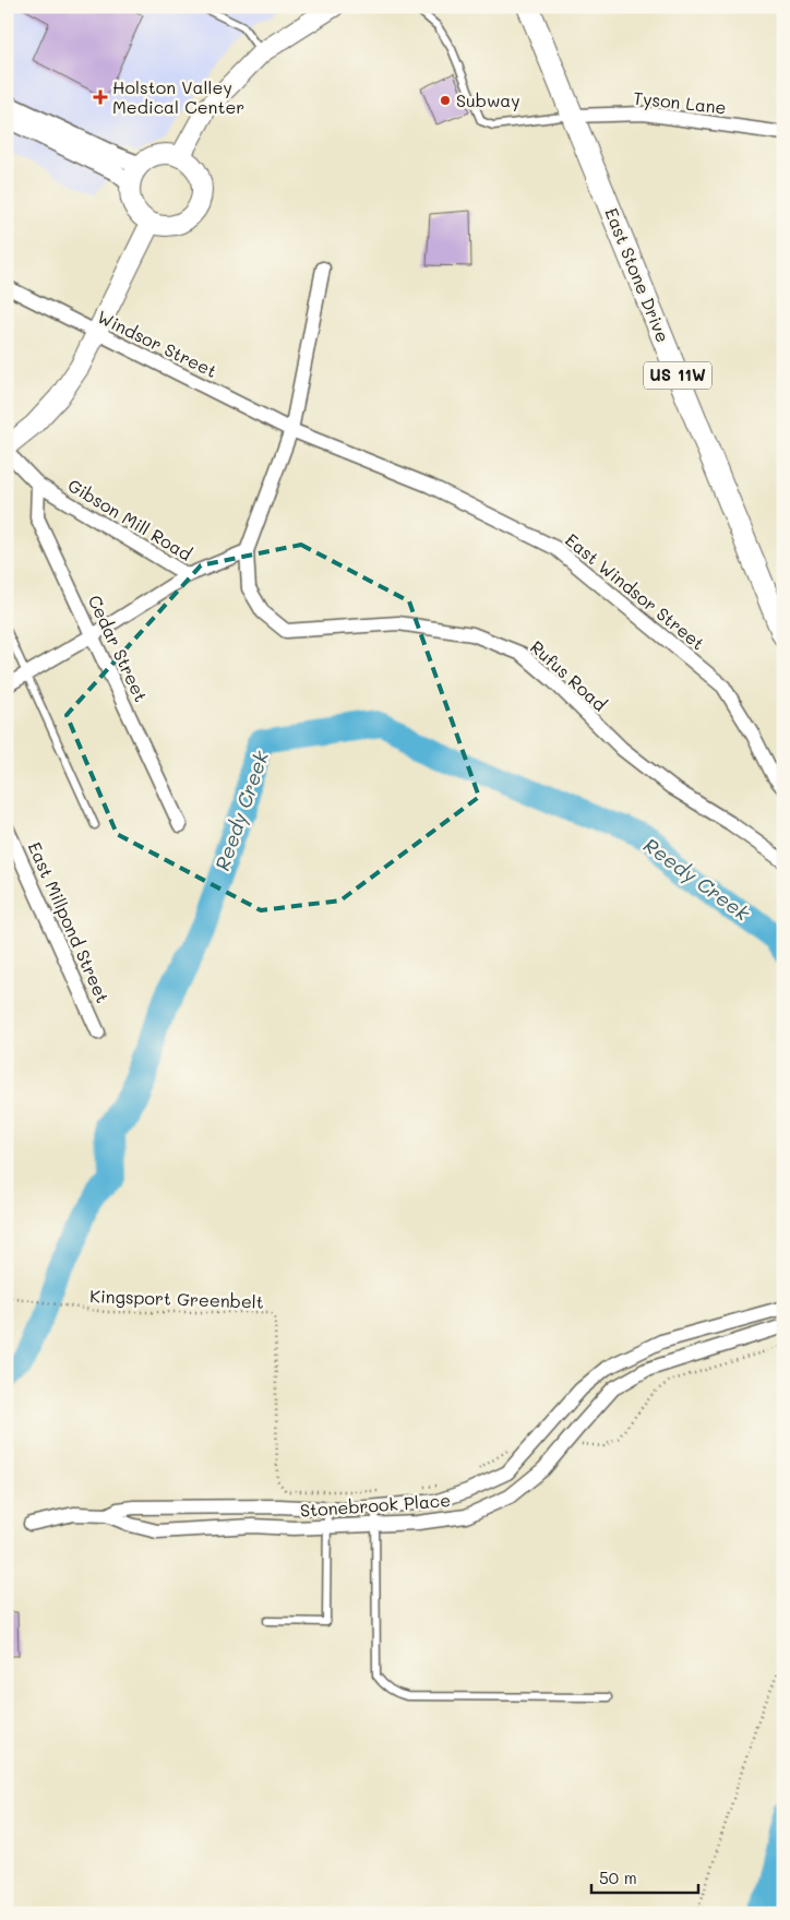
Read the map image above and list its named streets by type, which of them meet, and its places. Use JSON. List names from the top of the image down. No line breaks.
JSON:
{"streets":{"highway":["East Stone Drive","US 11W"],"street":["Tyson Lane","Windsor Street","Gibson Mill Road","East Windsor Street","Cedar Street","Rufus Road","East Millpond Street","Stonebrook Place"],"path":["Kingsport Greenbelt"]},"crossings":[["Tyson Lane","East Stone Drive"],["Windsor Street","East Windsor Street"],["Gibson Mill Road","Cedar Street"],["Gibson Mill Road","Rufus Road"]],"water":["Reedy Creek"],"places":{"health":["Holston Valley Medical Center"],"other":["Subway"]},"scale_bar":"50 m"}
